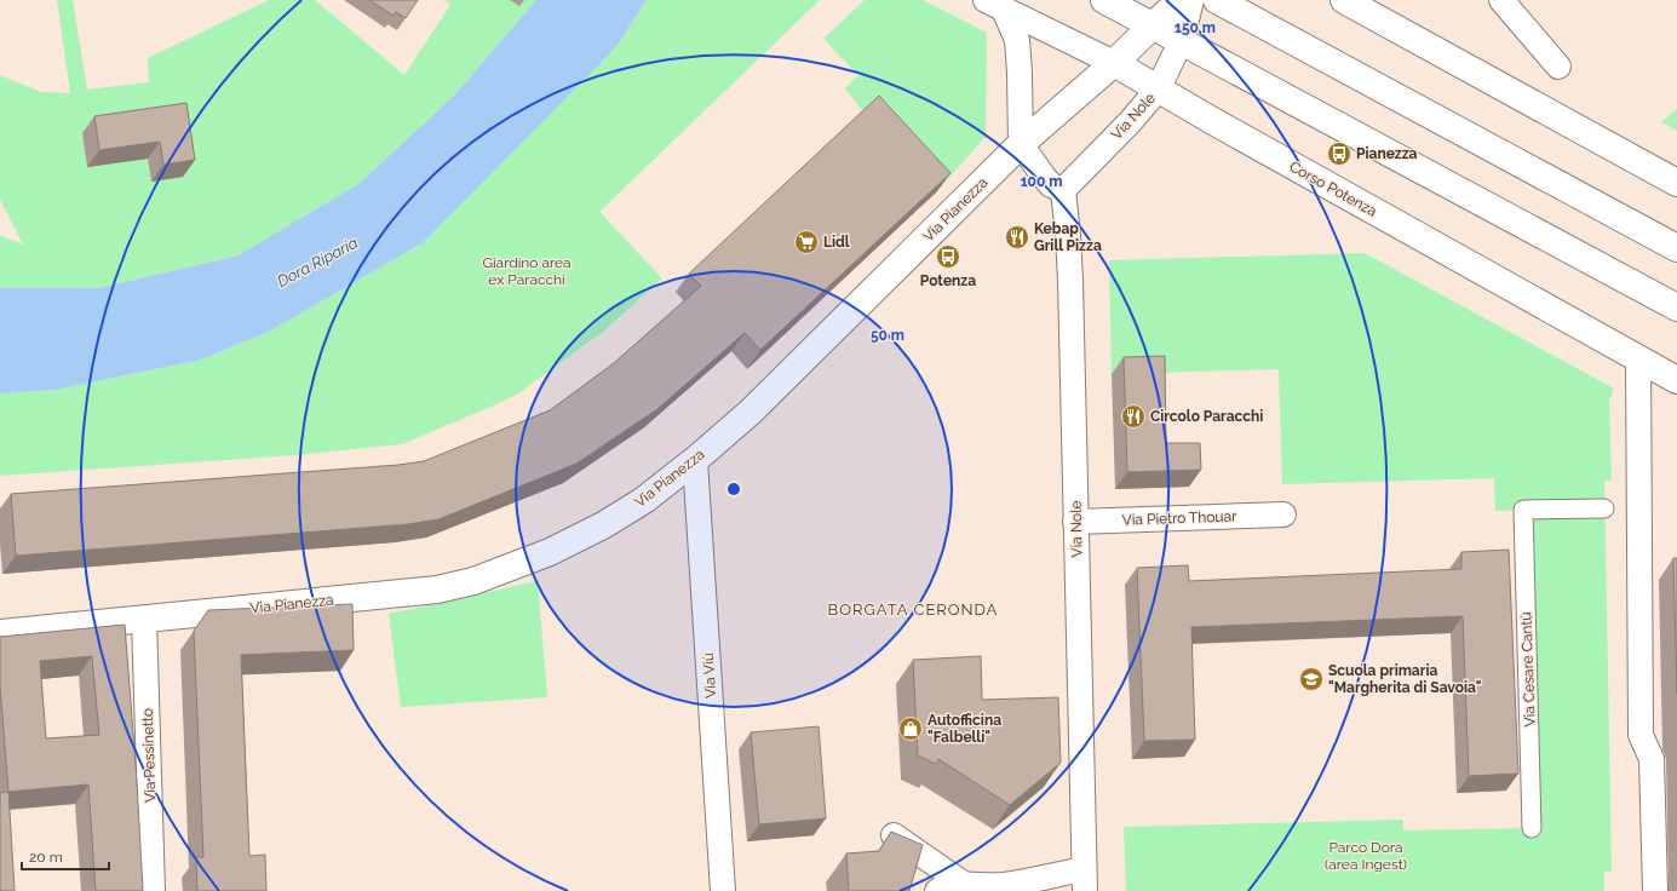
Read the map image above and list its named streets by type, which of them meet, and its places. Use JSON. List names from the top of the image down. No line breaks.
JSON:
{"streets":{"main road":["Corso Potenza","Via Pianezza"],"street":["Via Nole","Via Pietro Thouar","Via Cesare Cantù","Via Viù","Via Pessinetto"]},"crossings":[["Via Nole","Corso Potenza"],["Via Nole","Via Pietro Thouar"],["Corso Potenza","Via Pianezza"],["Via Pianezza","Via Viù"],["Via Pianezza","Via Pessinetto"]],"districts":["BORGATA CERONDA"],"water":["Dora Riparia"],"parks":["Giardino area ex Paracchi","Parco Dora (area Ingest)"],"places":{"bus stop":["Pianezza","Potenza"],"restaurant":["Kebap Grill Pizza","Circolo Paracchi"],"supermarket":["Lidl"],"school or university":["Scuola primaria \"Margherita di Savoia\""],"shop":["Autofficina \"Falbelli\""]},"scale_bar":"20 m","rings":["150 m","100 m","50 m"]}
